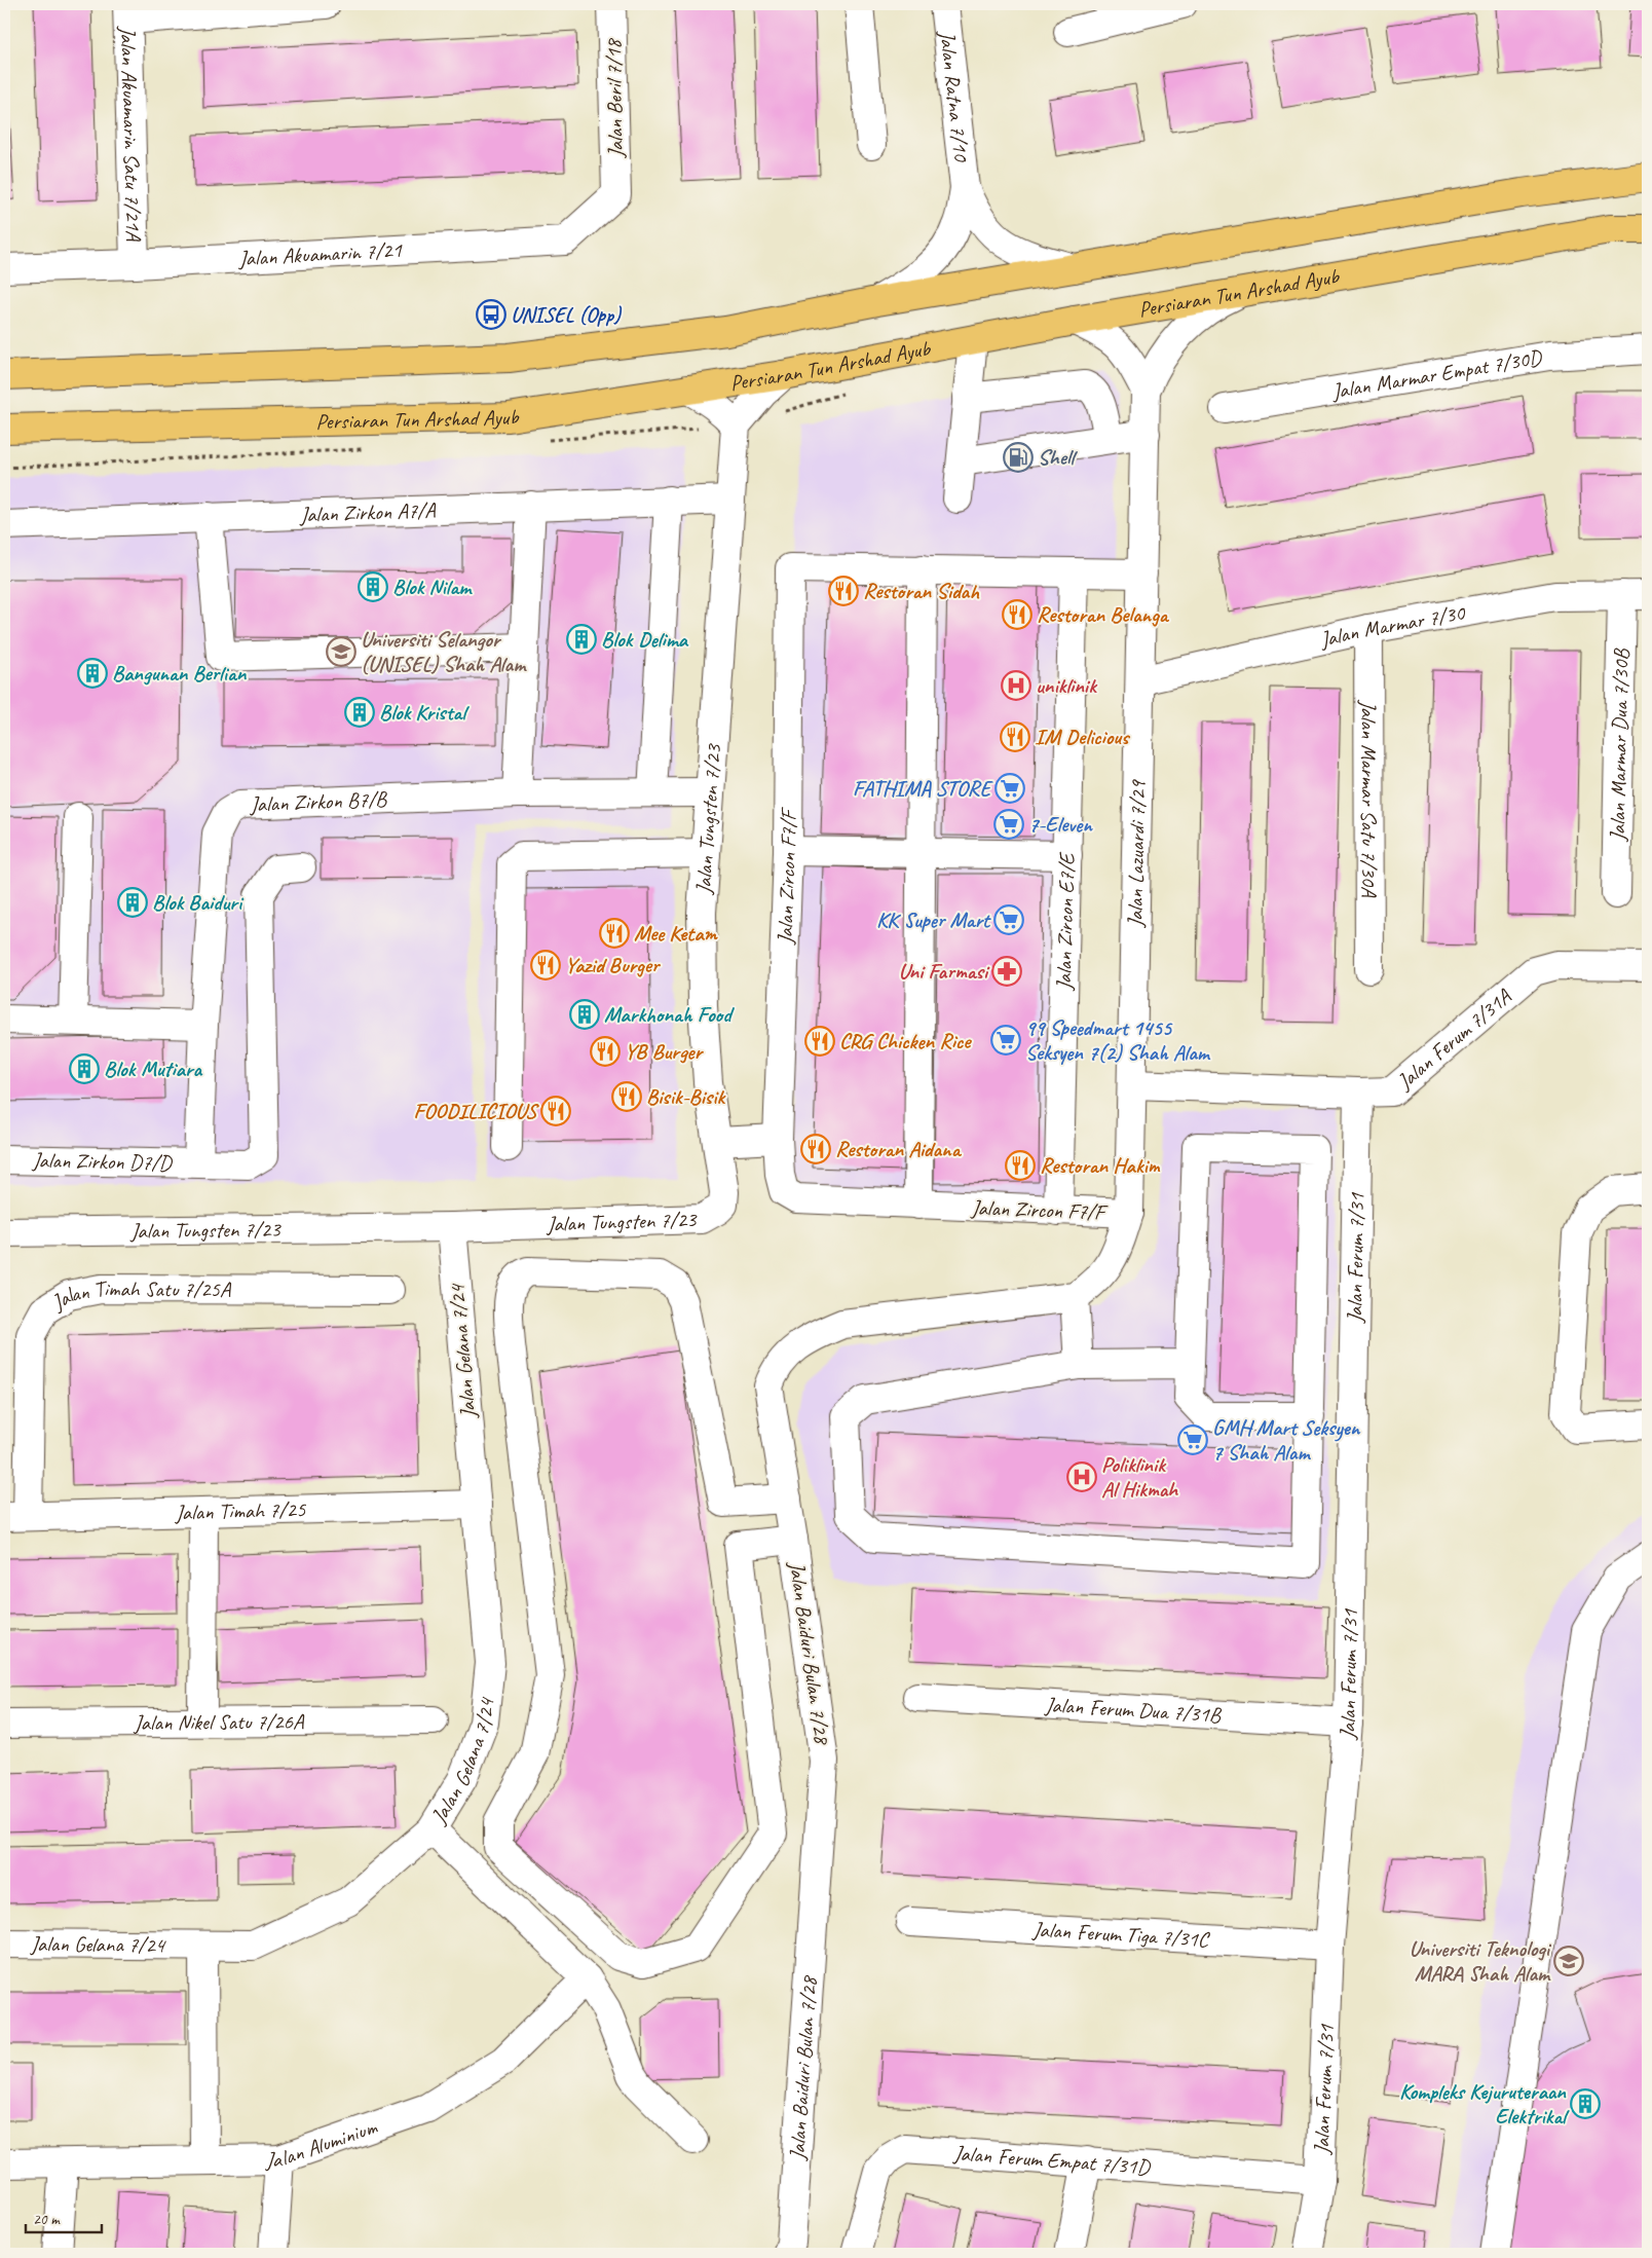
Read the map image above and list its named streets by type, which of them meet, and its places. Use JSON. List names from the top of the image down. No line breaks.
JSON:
{"streets":{"main road":["Persiaran Tun Arshad Ayub"],"street":["Jalan Ratna 7/10","Jalan Beril 7/18","Jalan Akuamarin Satu 7/21A","Jalan Akuamarin 7/21","Jalan Marmar Empat 7/30D","Jalan Zirkon A7/A","Jalan Marmar 7/30","Jalan Marmar Dua 7/30B","Jalan Marmar Satu 7/30A","Jalan Zirkon B7/B","Jalan Tungsten 7/23","Jalan Lazuardi 7/29","Jalan Zircon F7/F","Jalan Zircon E7/E","Jalan Ferum 7/31A","Jalan Zirkon D7/D","Jalan Ferum 7/31","Jalan Timah Satu 7/25A","Jalan Gelana 7/24","Jalan Timah 7/25","Jalan Baiduri Bulan 7/28","Jalan Ferum Dua 7/31B","Jalan Nikel Satu 7/26A","Jalan Ferum Tiga 7/31C","Jalan Aluminium","Jalan Ferum Empat 7/31D"]},"crossings":[["Jalan Beril 7/18","Jalan Akuamarin 7/21"],["Jalan Akuamarin Satu 7/21A","Jalan Akuamarin 7/21"],["Jalan Zirkon A7/A","Jalan Tungsten 7/23"],["Jalan Marmar 7/30","Jalan Marmar Dua 7/30B"],["Jalan Marmar 7/30","Jalan Marmar Satu 7/30A"],["Jalan Marmar 7/30","Jalan Lazuardi 7/29"],["Jalan Zirkon B7/B","Jalan Tungsten 7/23"],["Jalan Zirkon B7/B","Jalan Zirkon D7/D"],["Jalan Tungsten 7/23","Jalan Gelana 7/24"],["Jalan Lazuardi 7/29","Jalan Zircon F7/F"],["Jalan Lazuardi 7/29","Jalan Ferum 7/31A"],["Jalan Lazuardi 7/29","Jalan Baiduri Bulan 7/28"],["Jalan Zircon F7/F","Jalan Zircon E7/E"],["Jalan Ferum 7/31A","Jalan Ferum 7/31"],["Jalan Ferum 7/31","Jalan Ferum Dua 7/31B"],["Jalan Ferum 7/31","Jalan Ferum Tiga 7/31C"],["Jalan Ferum 7/31","Jalan Ferum Empat 7/31D"],["Jalan Timah Satu 7/25A","Jalan Timah 7/25"],["Jalan Gelana 7/24","Jalan Timah 7/25"]],"places":{"bus stop":["UNISEL (Opp)"],"fuel station":["Shell"],"building":["Blok Nilam","Blok Delima","Bangunan Berlian","Blok Kristal","Blok Baiduri","Markhonah Food","Blok Mutiara","Kompleks Kejuruteraan Elektrikal"],"restaurant":["Restoran Sidah","Restoran Belanga","IM Delicious","Mee Ketam","Yazid Burger","CRG Chicken Rice","YB Burger","Bisik-Bisik","FOODILICIOUS","Restoran Aidana","Restoran Hakim"],"school or university":["Universiti Selangor (UNISEL) Shah Alam","Universiti Teknologi MARA Shah Alam"],"hospital":["uniklinik","Poliklinik Al Hikmah"],"supermarket":["FATHIMA STORE","7-Eleven","KK Super Mart","99 Speedmart 1455 Seksyen 7(2) Shah Alam","GMH Mart Seksyen 7 Shah Alam"],"pharmacy":["Uni Farmasi"]},"scale_bar":"20 m"}
